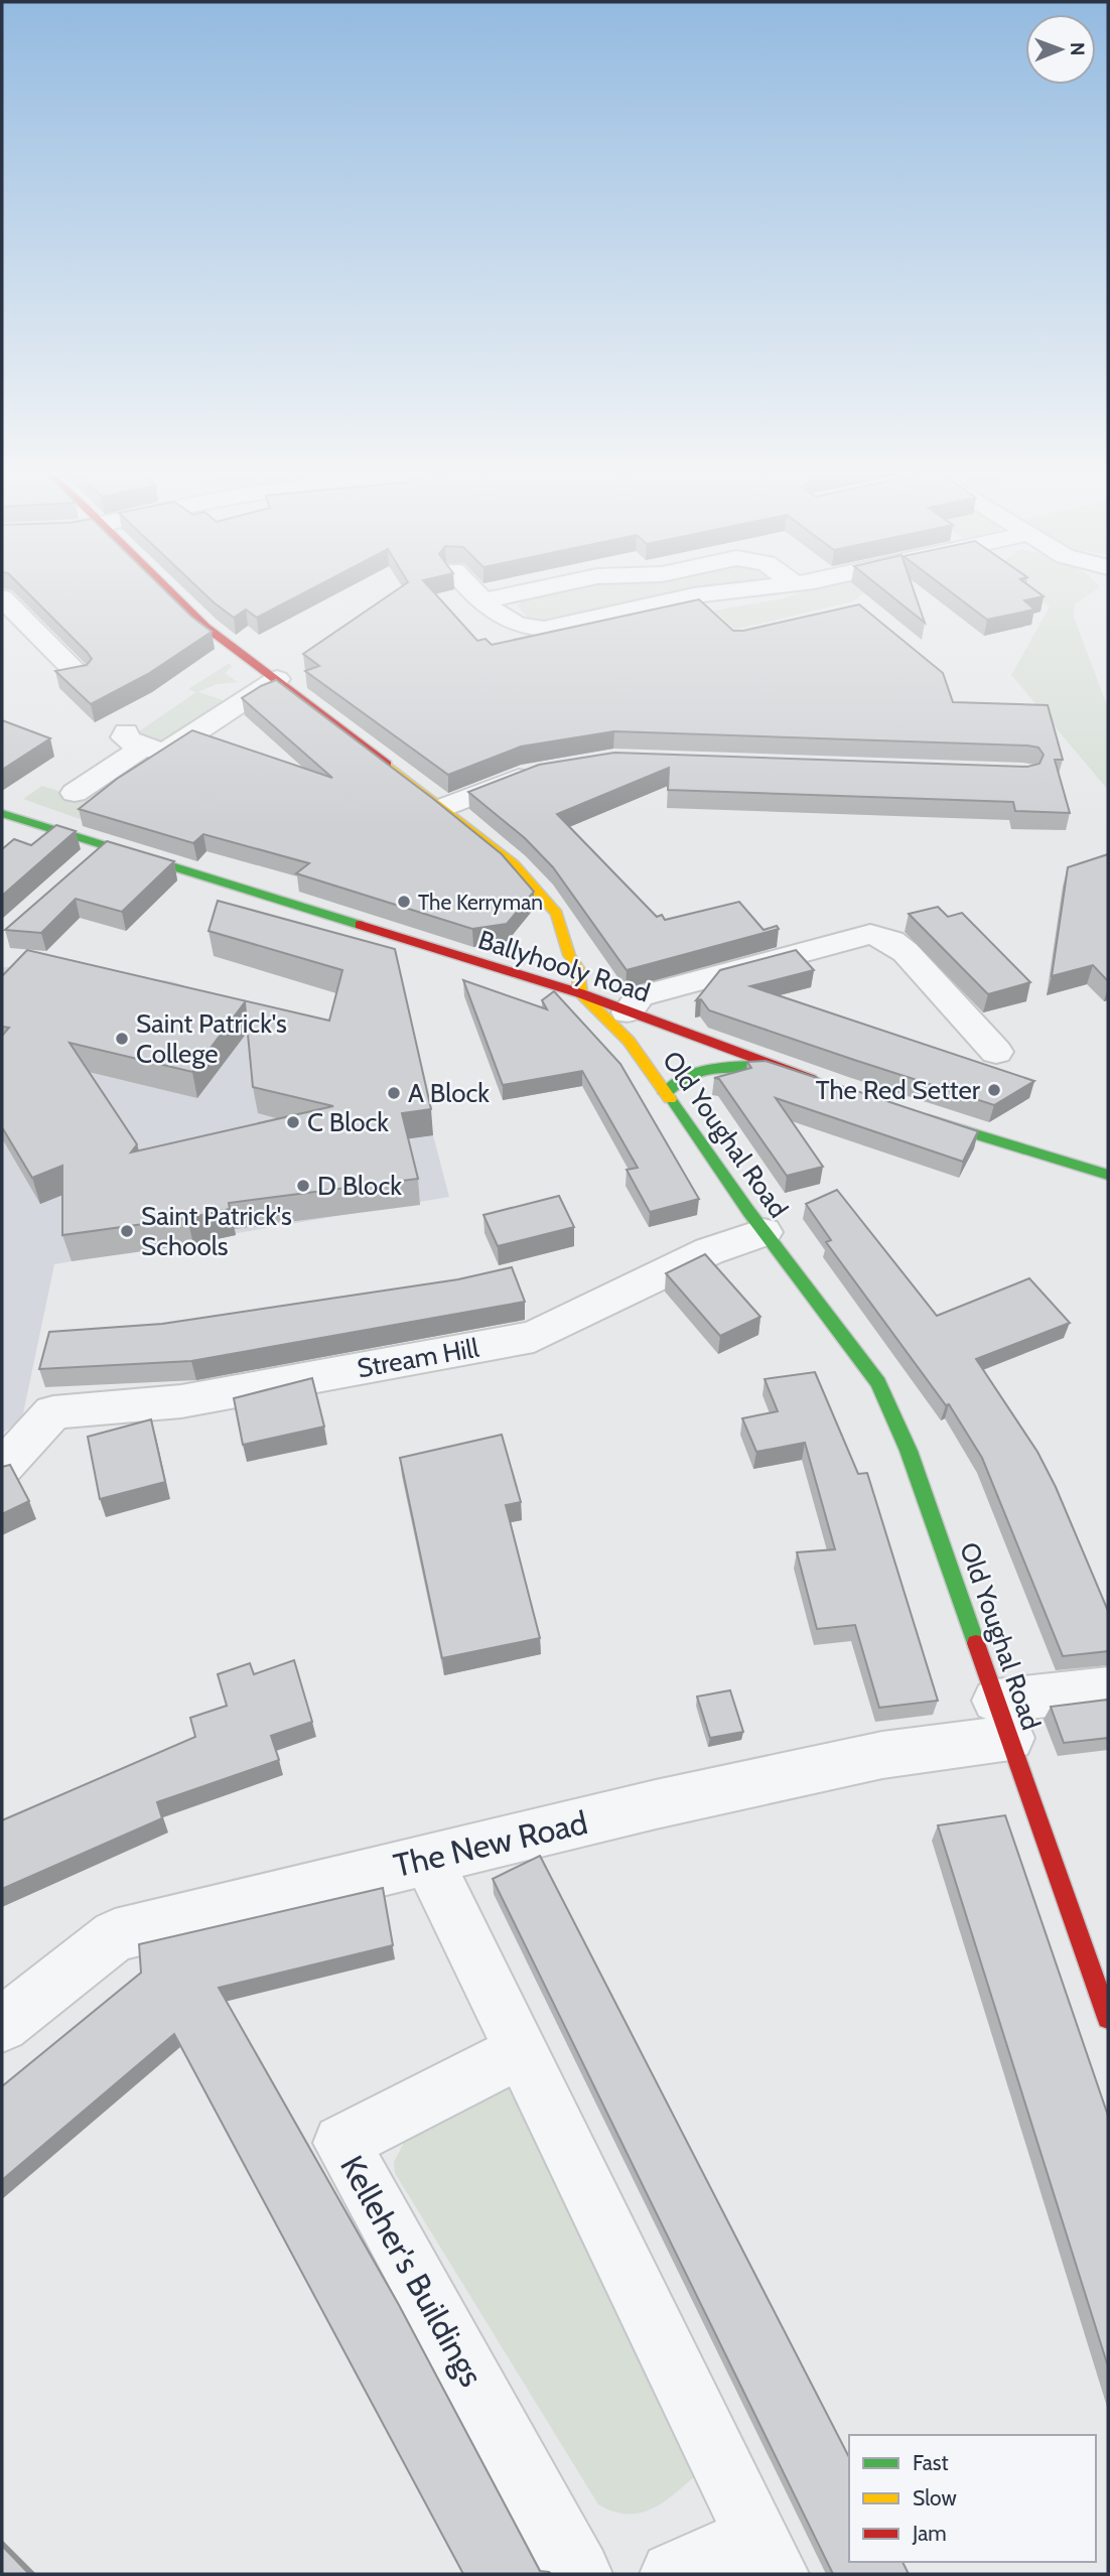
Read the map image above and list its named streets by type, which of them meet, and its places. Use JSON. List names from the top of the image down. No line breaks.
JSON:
{"streets":{"street":["Ballyhooly Road","Old Youghal Road","Stream Hill","The New Road","Kelleher's Buildings"]},"crossings":[["Ballyhooly Road","Old Youghal Road"],["Old Youghal Road","Stream Hill"],["Old Youghal Road","The New Road"]],"places":["The Kerryman","Saint Patrick's College","The Red Setter","A Block","C Block","D Block","Saint Patrick's Schools"],"legend":["Fast","Slow","Jam"],"north":"right"}
